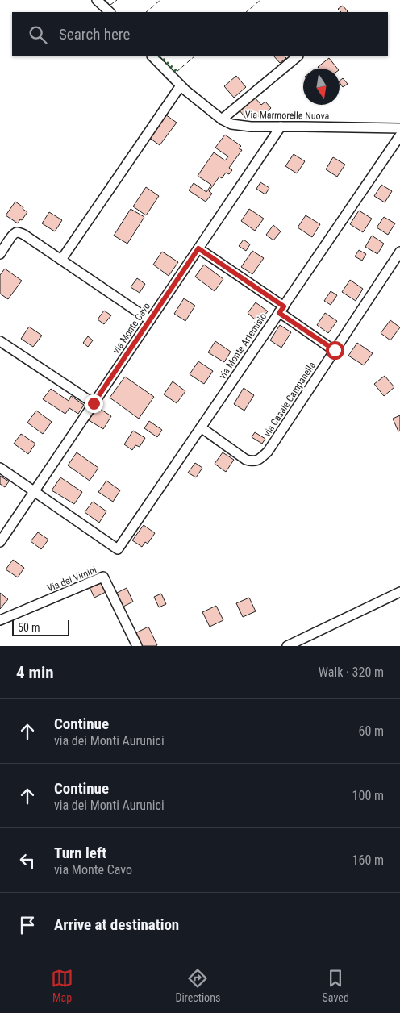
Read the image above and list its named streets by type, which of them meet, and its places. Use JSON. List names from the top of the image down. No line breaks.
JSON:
{"streets":{"street":["Via Marmorelle Nuova","via Monte Cavo","via Monte Artemisio","via Casale Campanella","Via dei Vimini"]},"crossings":[["Via Marmorelle Nuova","via Monte Cavo"],["via Monte Cavo","via Monte Artemisio"],["via Monte Artemisio","via Casale Campanella"]],"scale_bar":"50 m","north":"bottom","page":{"search":"Search here","scale":"50 m","heading":["4 min","Walk · 320 m"],"list":[["Continue","via dei Monti Aurunici","60 m"],["Continue","via dei Monti Aurunici","100 m"],["Turn left","via Monte Cavo","160 m"],"Arrive at destination"],"nav":["Map","Directions","Saved"]}}
